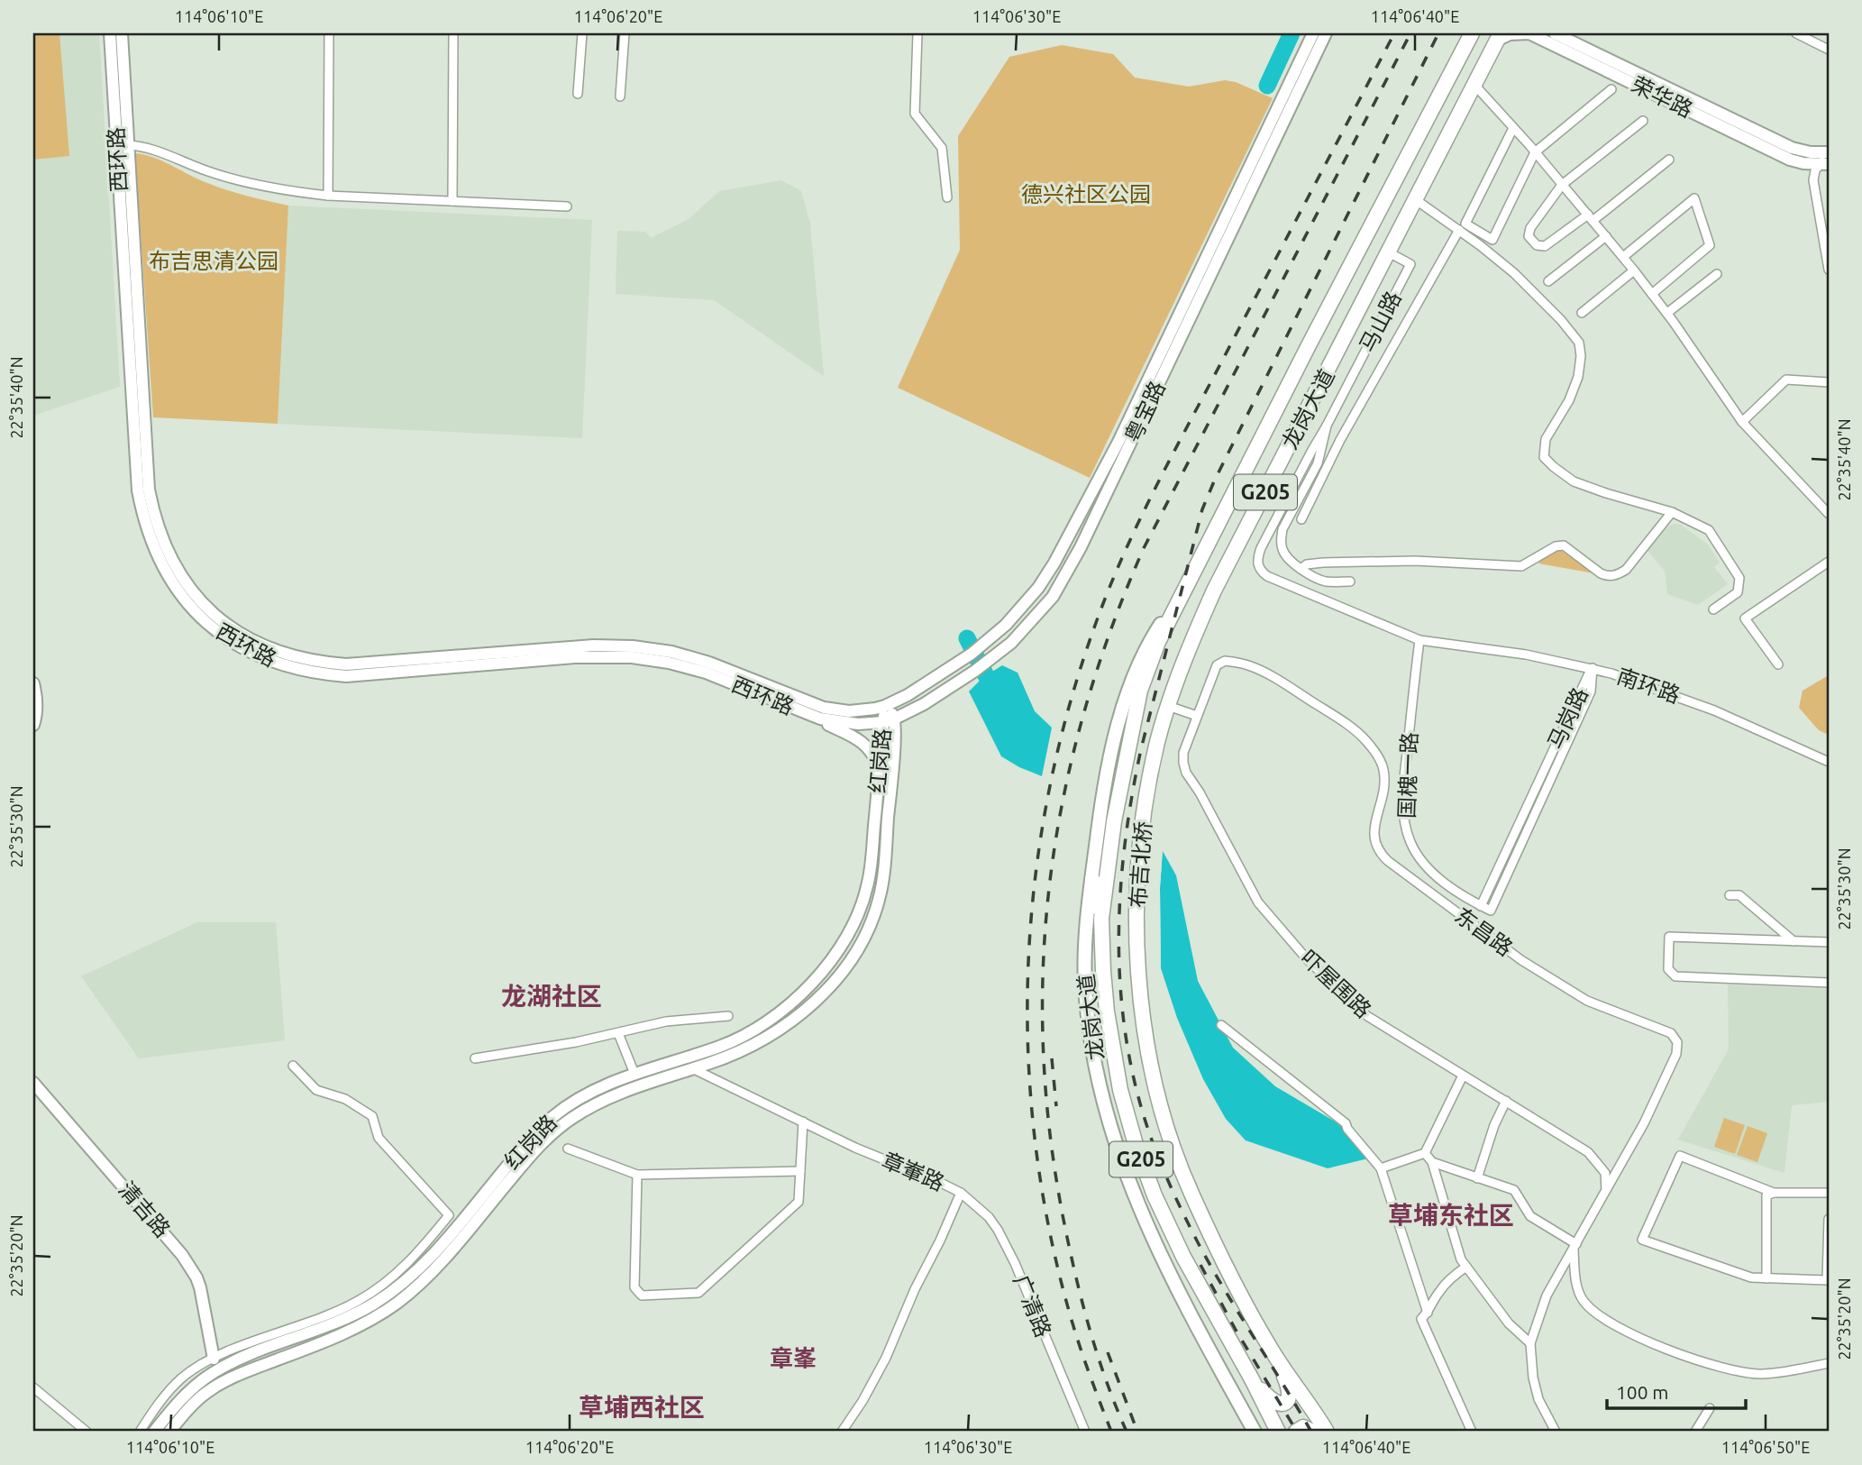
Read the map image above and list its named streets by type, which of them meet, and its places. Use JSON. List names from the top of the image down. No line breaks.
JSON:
{"streets":{"highway":["龙岗大道","G205","布吉北桥"],"main road":["荣华路","西环路","粤宝路","红岗路","清吉路"],"street":["马山路","南环路","马岗路","国槐一路","东昌路","吓屋围路","章輋路","广清路"]},"crossings":[["荣华路","龙岗大道"],["西环路","粤宝路"],["西环路","红岗路"],["马山路","龙岗大道"],["马山路","南环路"],["龙岗大道","布吉北桥"],["粤宝路","红岗路"],["G205","布吉北桥"],["南环路","马岗路"],["南环路","国槐一路"],["马岗路","国槐一路"],["红岗路","章輋路"],["东昌路","吓屋围路"],["章輋路","广清路"]],"districts":["龙湖社区","草埔东社区","章峯","草埔西社区"],"parks":["德兴社区公园","布吉思清公园"],"scale_bar":"100 m","coordinates":["114°06'10\"E","114°06'20\"E","114°06'30\"E","114°06'40\"E","22°35'40\"N","22°35'30\"N","22°35'20\"N","114°06'50\"E"]}
